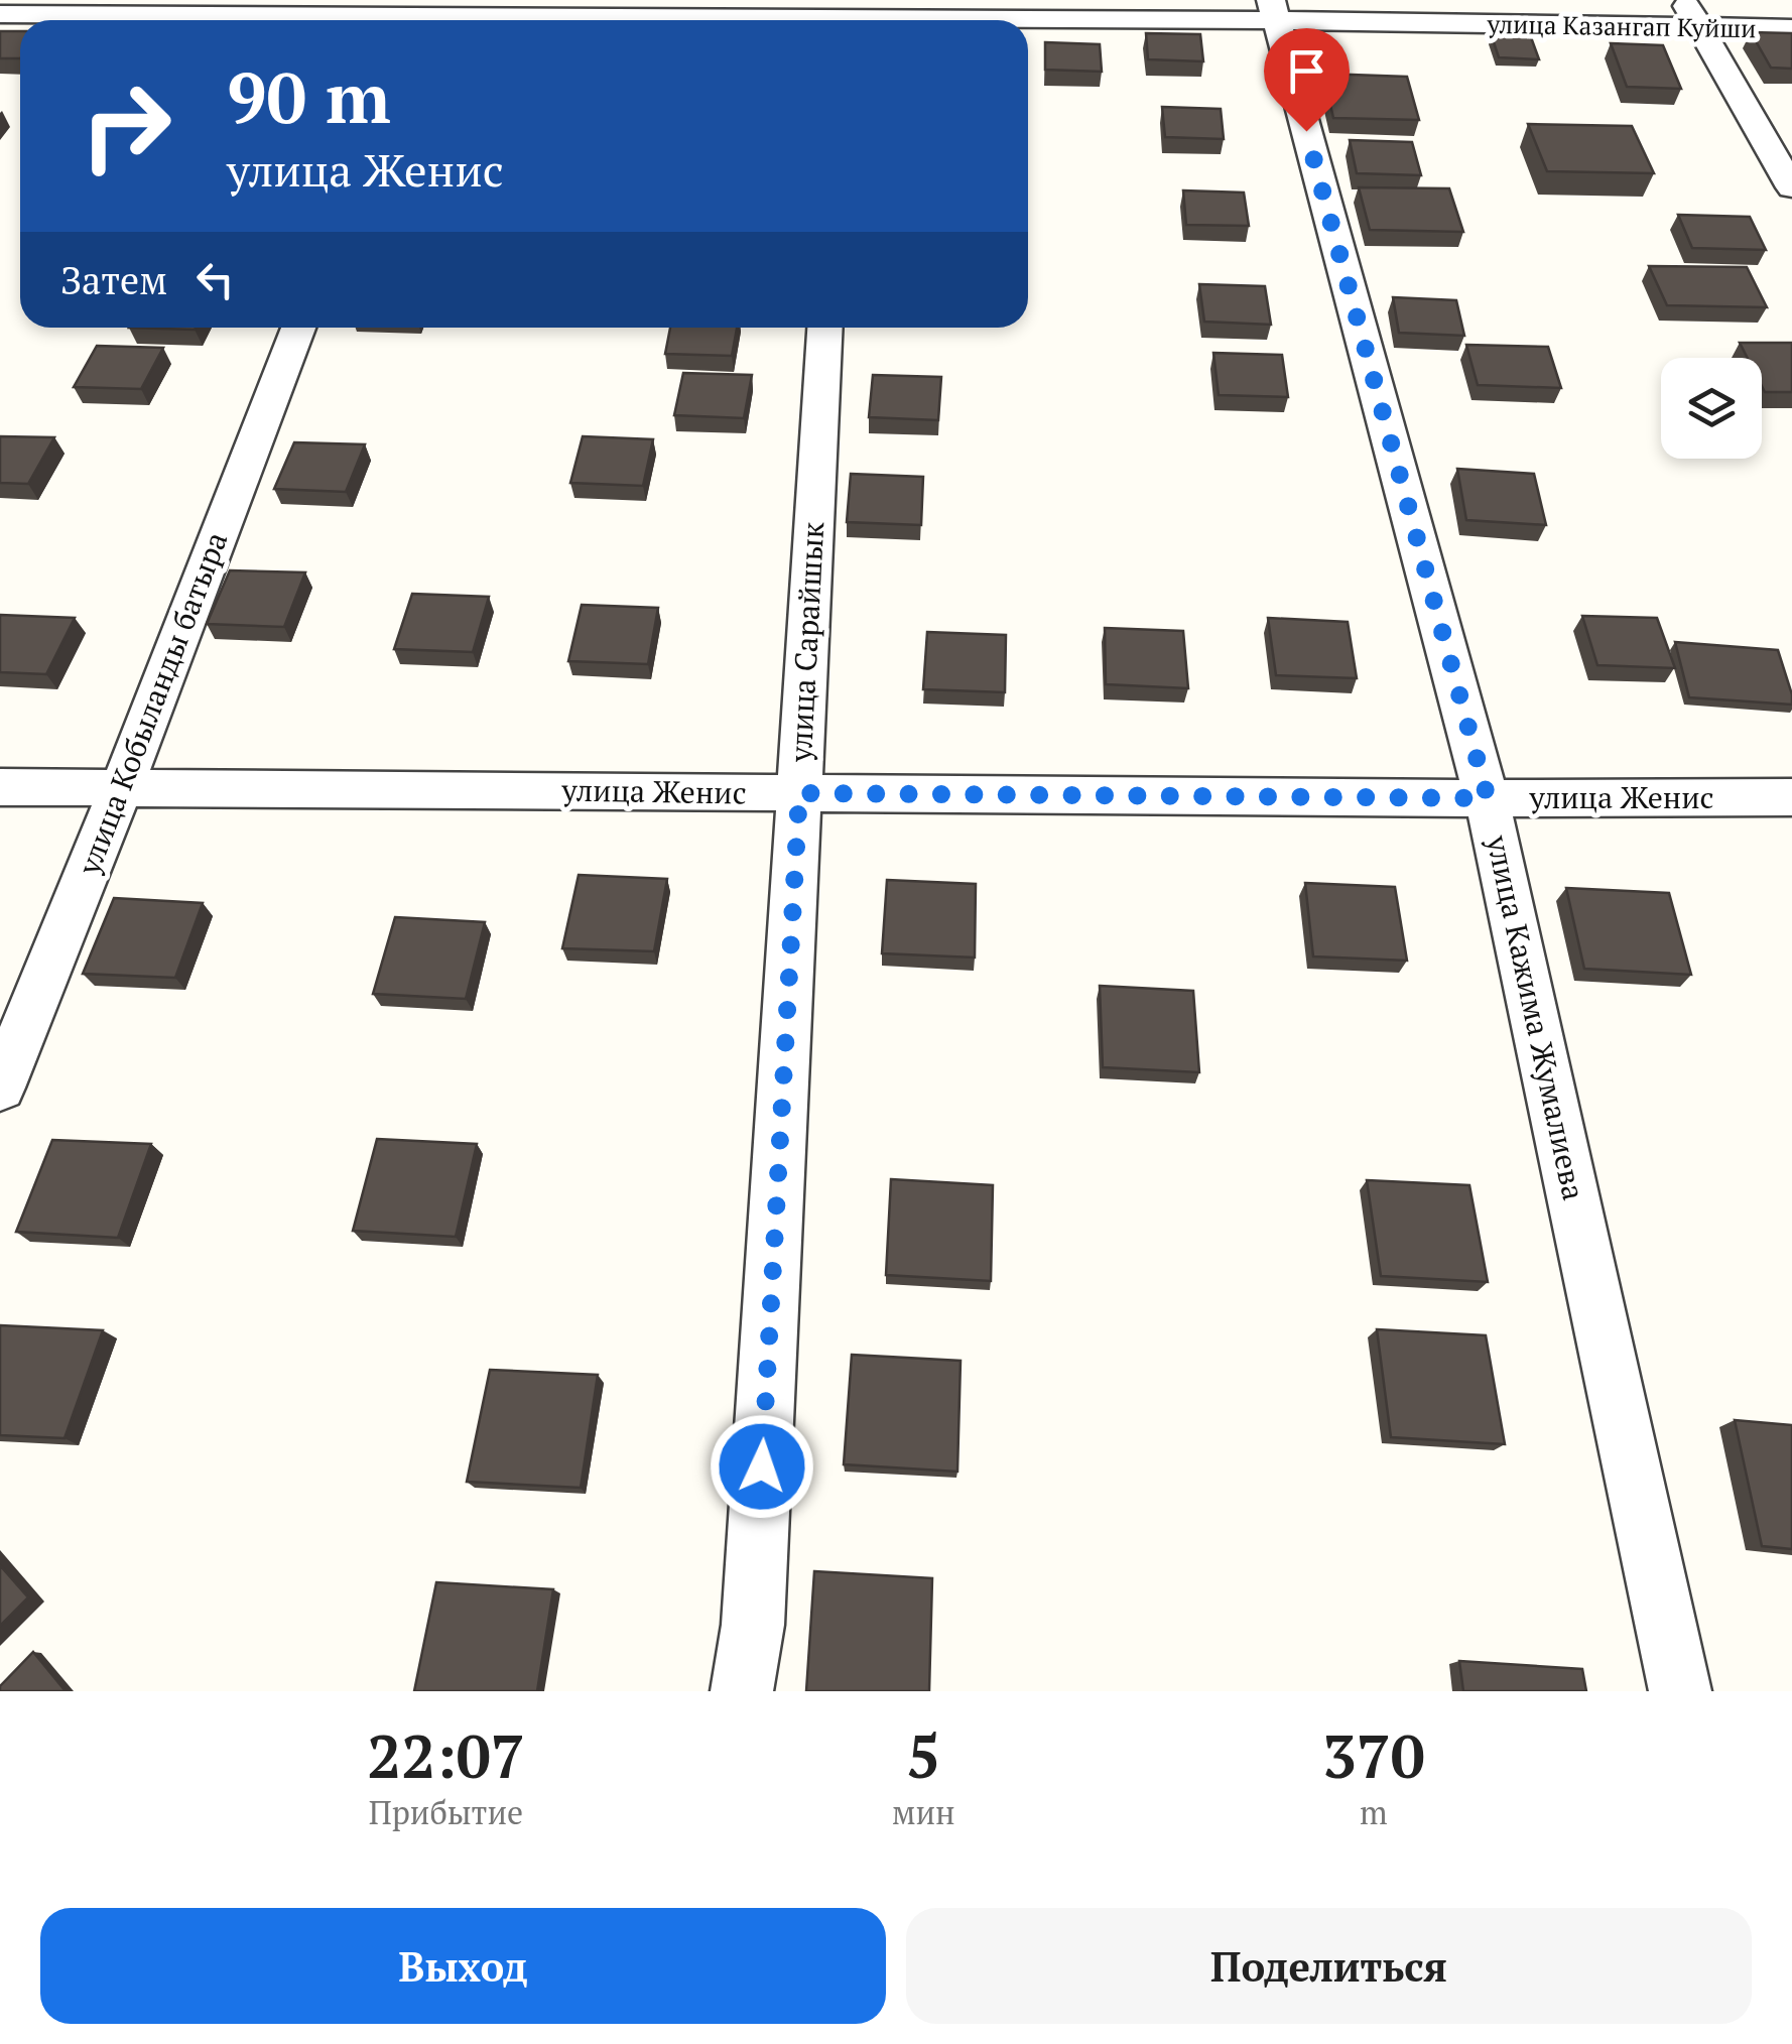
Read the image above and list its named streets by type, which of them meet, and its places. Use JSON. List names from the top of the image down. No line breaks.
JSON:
{"streets":{"street":["улица Казангап Куйши","улица Сарайшык","улица Кобыланды батыра","улица Женис","улица Кажима Жумалиева"]},"crossings":[["улица Казангап Куйши","улица Кажима Жумалиева"],["улица Сарайшык","улица Женис"],["улица Кобыланды батыра","улица Женис"],["улица Женис","улица Кажима Жумалиева"]],"page":{"turn":["90 m","улица Женис"],"then":"Затем","eta":["22:07","Прибытие","5","мин","370","m"],"buttons":["Выход","Поделиться"]}}
